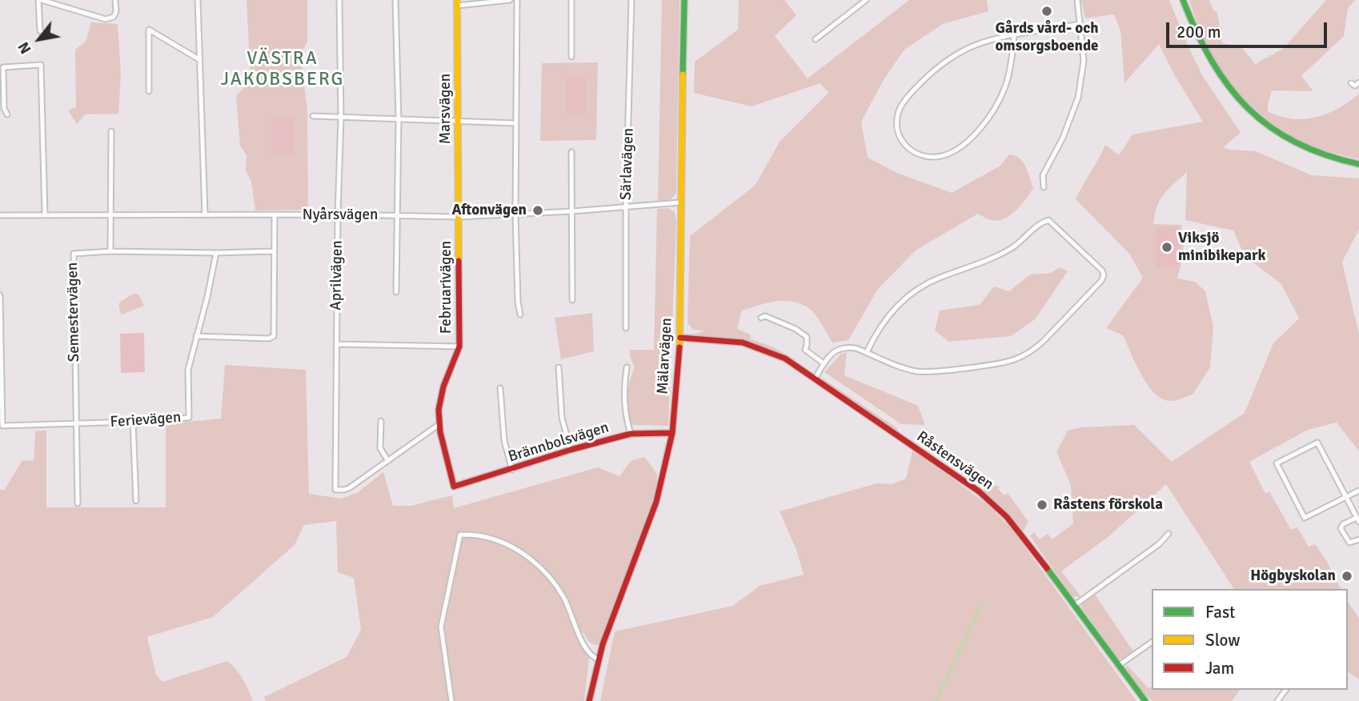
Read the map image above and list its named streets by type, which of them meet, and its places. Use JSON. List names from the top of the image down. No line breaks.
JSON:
{"streets":{"street":["Marsvägen","Särlavägen","Nyårsvägen","Aprilvägen","Februarivägen","Semestervägen","Mälarvägen","Ferievägen","Brännbolsvägen","Råstensvägen"]},"crossings":[["Marsvägen","Nyårsvägen"],["Marsvägen","Februarivägen"],["Särlavägen","Nyårsvägen"],["Nyårsvägen","Aprilvägen"],["Nyårsvägen","Februarivägen"],["Nyårsvägen","Mälarvägen"],["Februarivägen","Brännbolsvägen"],["Semestervägen","Ferievägen"],["Mälarvägen","Brännbolsvägen"],["Mälarvägen","Råstensvägen"]],"districts":["VÄSTRA JAKOBSBERG"],"places":["Gårds vård- och omsorgsboende","Aftonvägen","Viksjö minibikepark","Råstens förskola","Högbyskolan"],"legend":["Fast","Slow","Jam"],"scale_bar":"200 m","north":"bottom left"}
